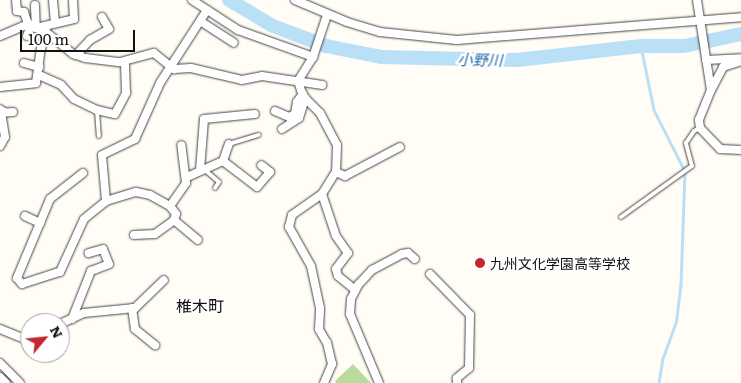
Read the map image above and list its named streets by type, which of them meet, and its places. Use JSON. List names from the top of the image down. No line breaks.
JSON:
{"districts":["椎木町"],"water":["小野川"],"places":["九州文化学園高等学校"],"scale_bar":"100 m","north":"top right"}
